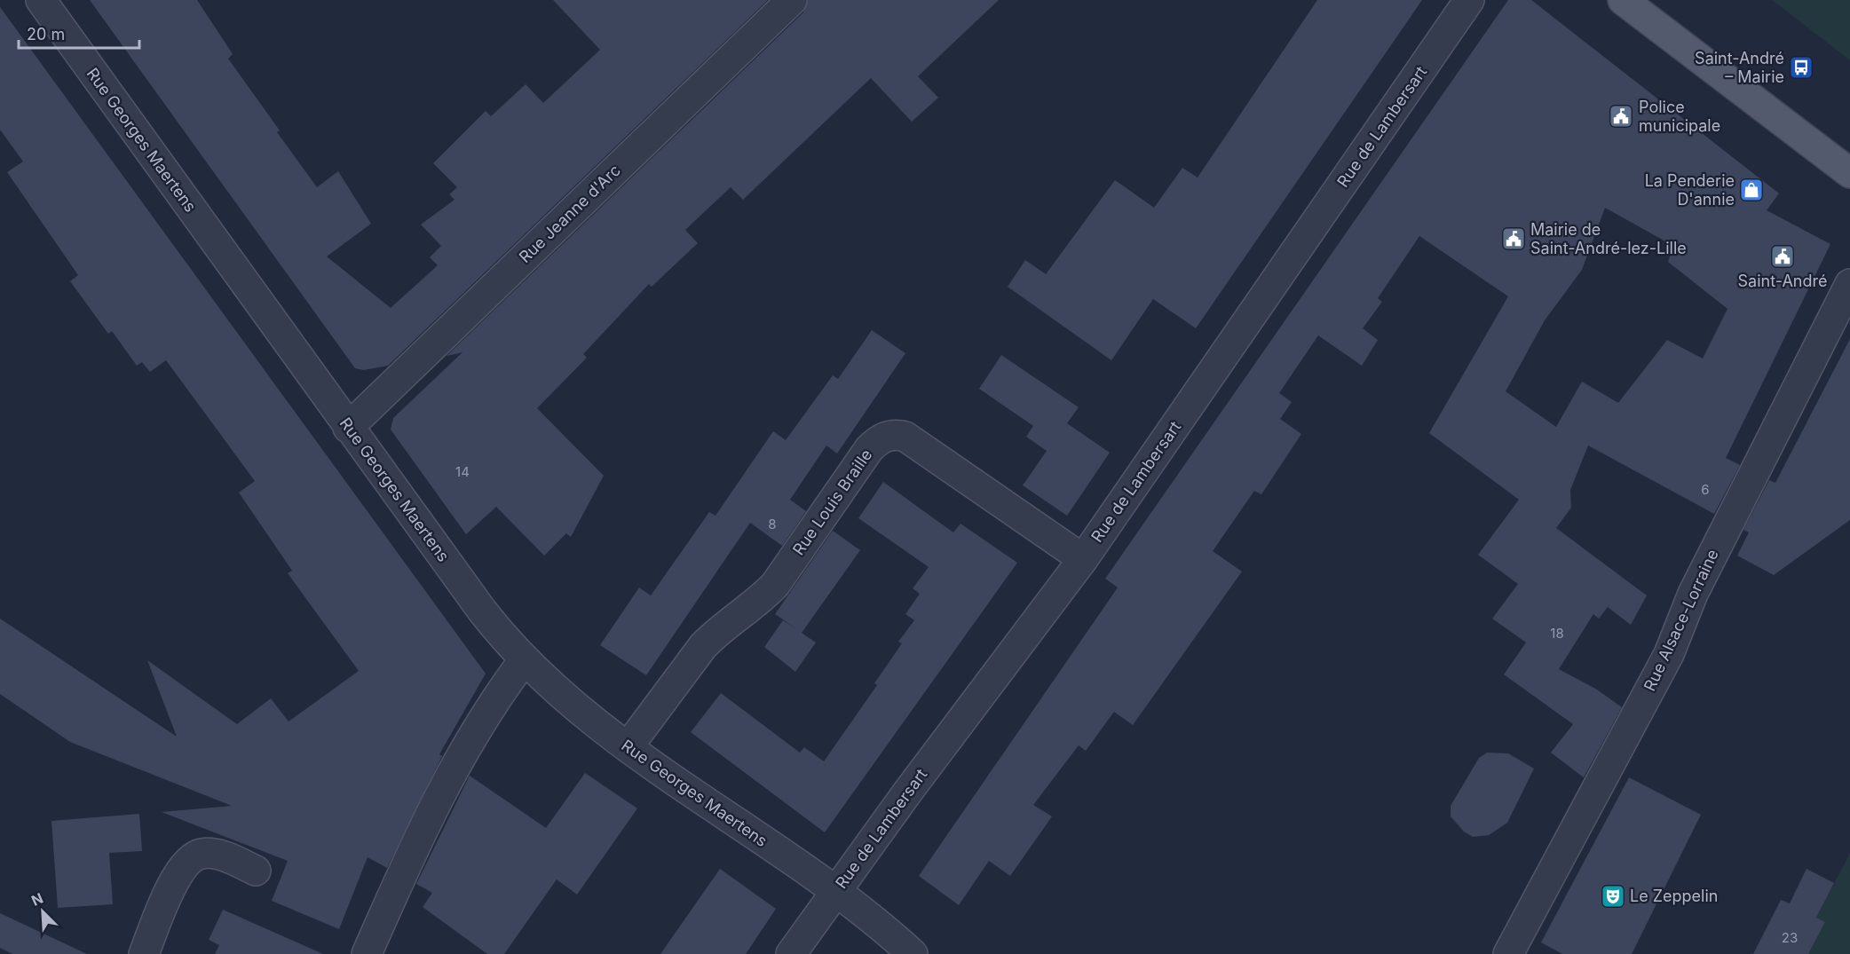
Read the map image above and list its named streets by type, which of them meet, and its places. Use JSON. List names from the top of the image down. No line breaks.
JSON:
{"streets":{"street":["Rue de Lambersart","Rue Georges Maertens","Rue Jeanne d'Arc","Rue Louis Braille","Rue Alsace-Lorraine"]},"crossings":[["Rue de Lambersart","Rue Georges Maertens"],["Rue de Lambersart","Rue Louis Braille"],["Rue Georges Maertens","Rue Jeanne d'Arc"],["Rue Georges Maertens","Rue Louis Braille"]],"places":{"bus stop":["Saint-André – Mairie"],"public building":["Police municipale","Mairie de Saint-André-lez-Lille","Saint-André"],"shop":["La Penderie D'annie"],"theatre":["Le Zeppelin"]},"house_numbers":["14","6","8","18","23"],"scale_bar":"20 m","north":"top left"}
